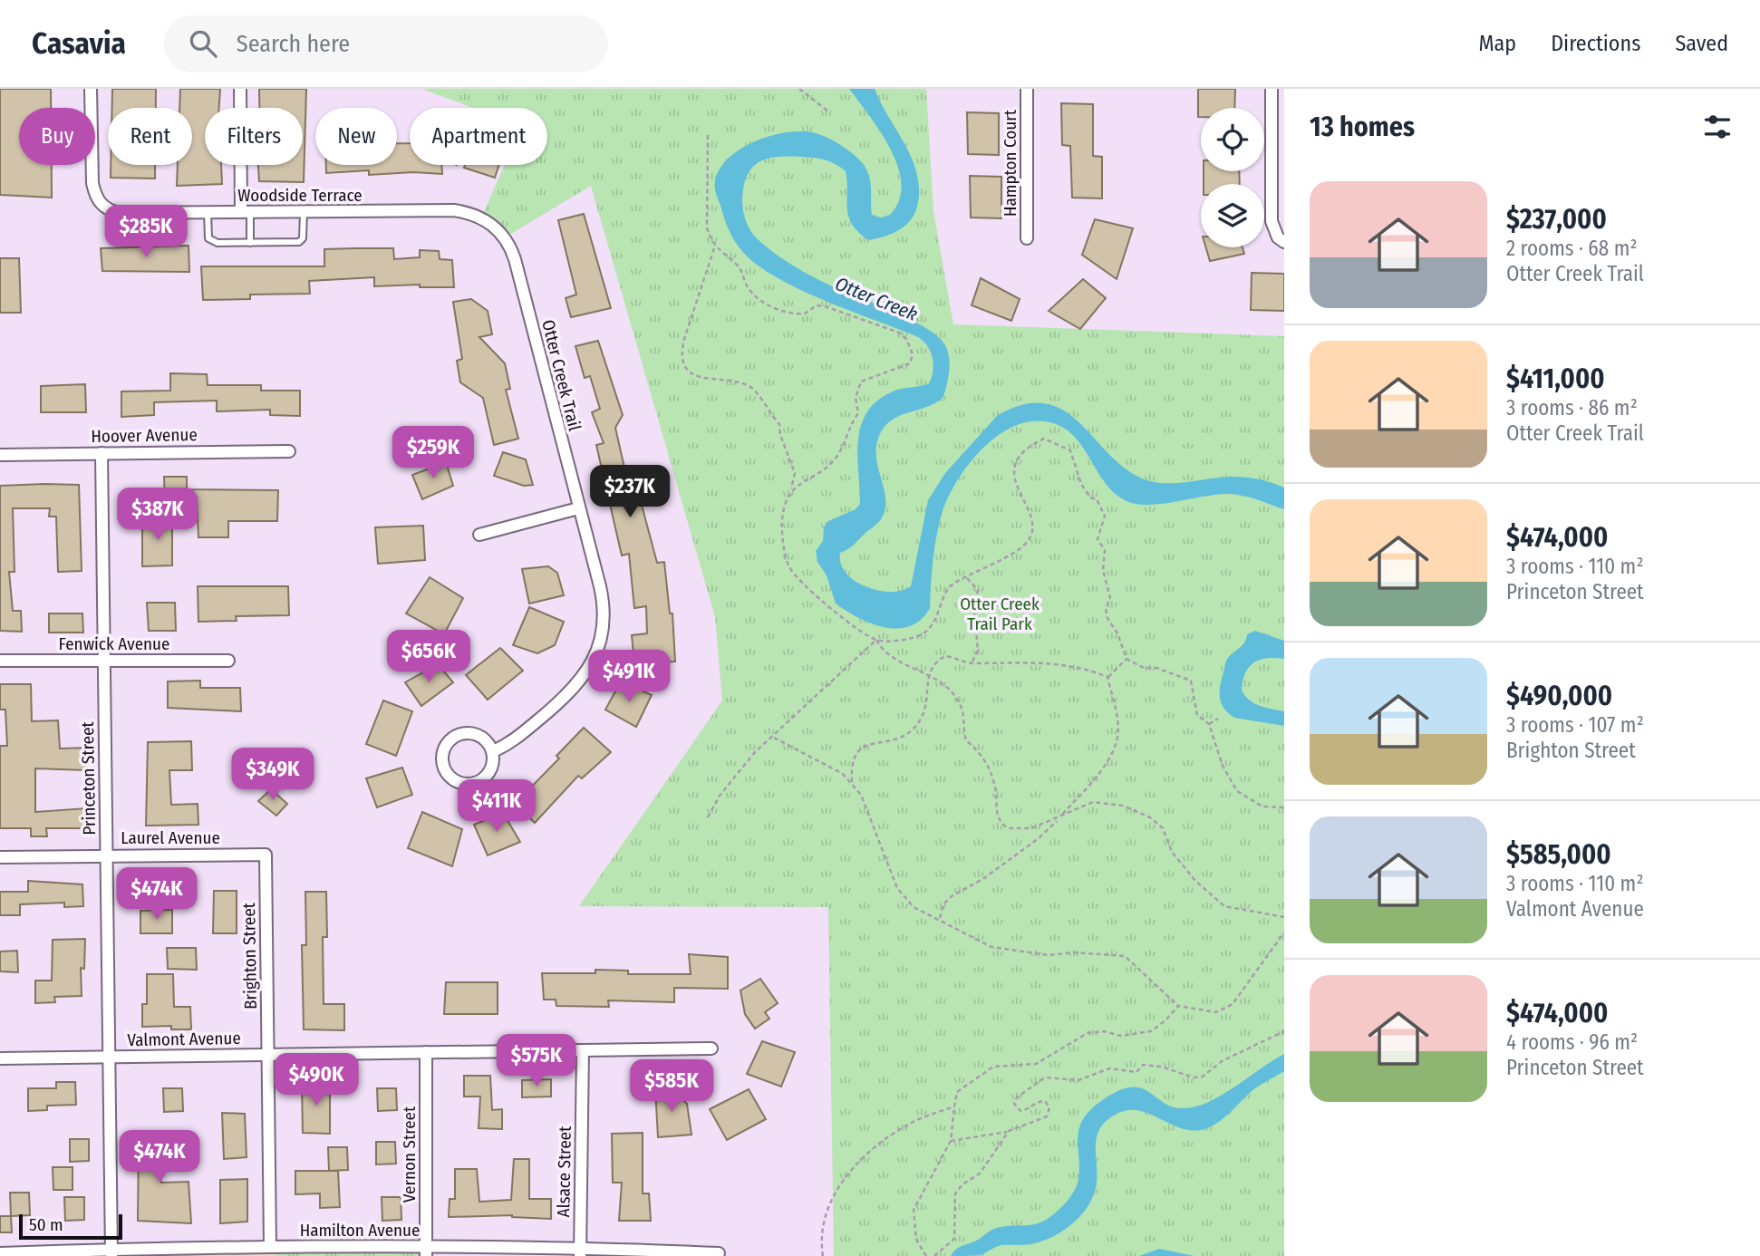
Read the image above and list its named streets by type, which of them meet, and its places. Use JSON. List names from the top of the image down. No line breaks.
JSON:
{"streets":{"street":["Hampton Court","Woodside Terrace","Otter Creek Trail","Hoover Avenue","Fenwick Avenue","Princeton Street","Laurel Avenue","Brighton Street","Valmont Avenue","Vernon Street","Alsace Street","Hamilton Avenue"]},"crossings":[["Woodside Terrace","Otter Creek Trail"],["Hoover Avenue","Princeton Street"],["Fenwick Avenue","Princeton Street"],["Princeton Street","Laurel Avenue"],["Princeton Street","Valmont Avenue"],["Princeton Street","Hamilton Avenue"],["Laurel Avenue","Brighton Street"],["Brighton Street","Valmont Avenue"],["Brighton Street","Hamilton Avenue"],["Valmont Avenue","Vernon Street"],["Valmont Avenue","Alsace Street"],["Vernon Street","Hamilton Avenue"],["Alsace Street","Hamilton Avenue"]],"water":["Otter Creek"],"parks":["Otter Creek Trail Park"],"scale_bar":"50 m","page":{"header":"Casavia","search":"Search here","nav":["Map","Directions","Saved"],"heading":"13 homes","chip":["Buy","Rent","Filters","New","Apartment"],"list":[{"name":"$237,000","note":"2 rooms · 68 m² · Otter Creek Trail"},{"name":"$411,000","note":"3 rooms · 86 m² · Otter Creek Trail"},{"name":"$474,000","note":"3 rooms · 110 m² · Princeton Street"},{"name":"$490,000","note":"3 rooms · 107 m² · Brighton Street"},{"name":"$585,000","note":"3 rooms · 110 m² · Valmont Avenue"},{"name":"$474,000","note":"4 rooms · 96 m² · Princeton Street"}],"price":["$285K","$259K","$237K","$387K","$656K","$491K","$349K","$411K","$474K","$575K","$490K","$585K","$474K"],"scale":"50 m"}}
